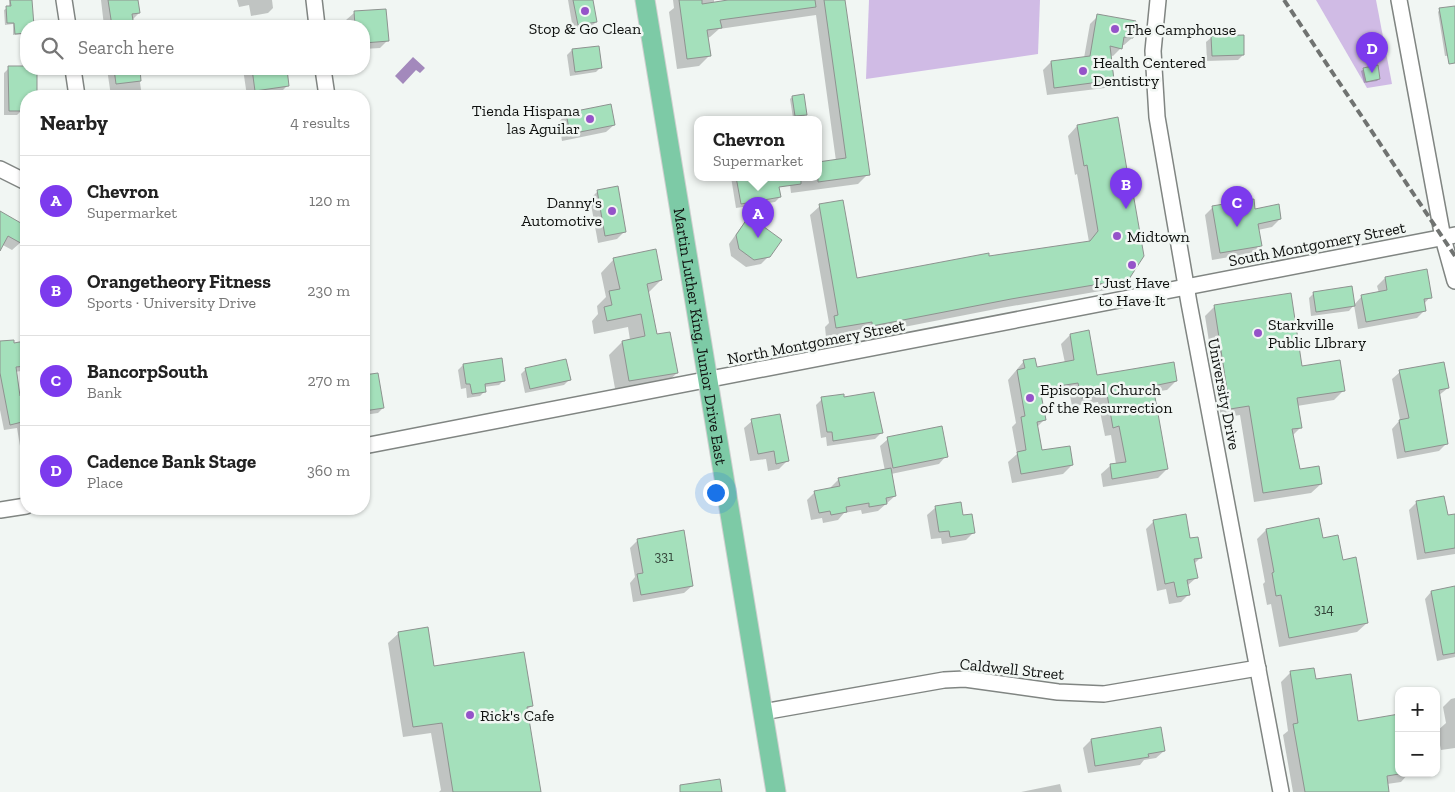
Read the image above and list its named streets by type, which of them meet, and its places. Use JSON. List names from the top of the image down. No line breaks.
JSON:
{"streets":{"main road":["Martin Luther King, Junior Drive East"],"street":["South Montgomery Street","North Montgomery Street","University Drive","Caldwell Street"]},"crossings":[["South Montgomery Street","North Montgomery Street"],["South Montgomery Street","University Drive"],["Martin Luther King, Junior Drive East","North Montgomery Street"],["Martin Luther King, Junior Drive East","Caldwell Street"],["North Montgomery Street","University Drive"],["University Drive","Caldwell Street"]],"places":["Stop & Go Clean","The Camphouse","Health Centered Dentistry","Tienda Hispana las Aguilar","Danny's Automotive","Midtown","I Just Have to Have It","Starkville Public LIbrary","Episcopal Church of the Resurrection","Rick's Cafe"],"house_numbers":["331","314"],"page":{"search":"Search here","pins":["D","B","C","A"],"heading":["Nearby","4 results"],"popup":["Chevron","Supermarket"],"list":[{"mark":"A","name":"Chevron","note":"Supermarket","value":"120 m"},{"mark":"B","name":"Orangetheory Fitness","note":"Sports · University Drive","value":"230 m"},{"mark":"C","name":"BancorpSouth","note":"Bank","value":"270 m"},{"mark":"D","name":"Cadence Bank Stage","note":"Place","value":"360 m"}],"map_buttons":["+","−"]}}
